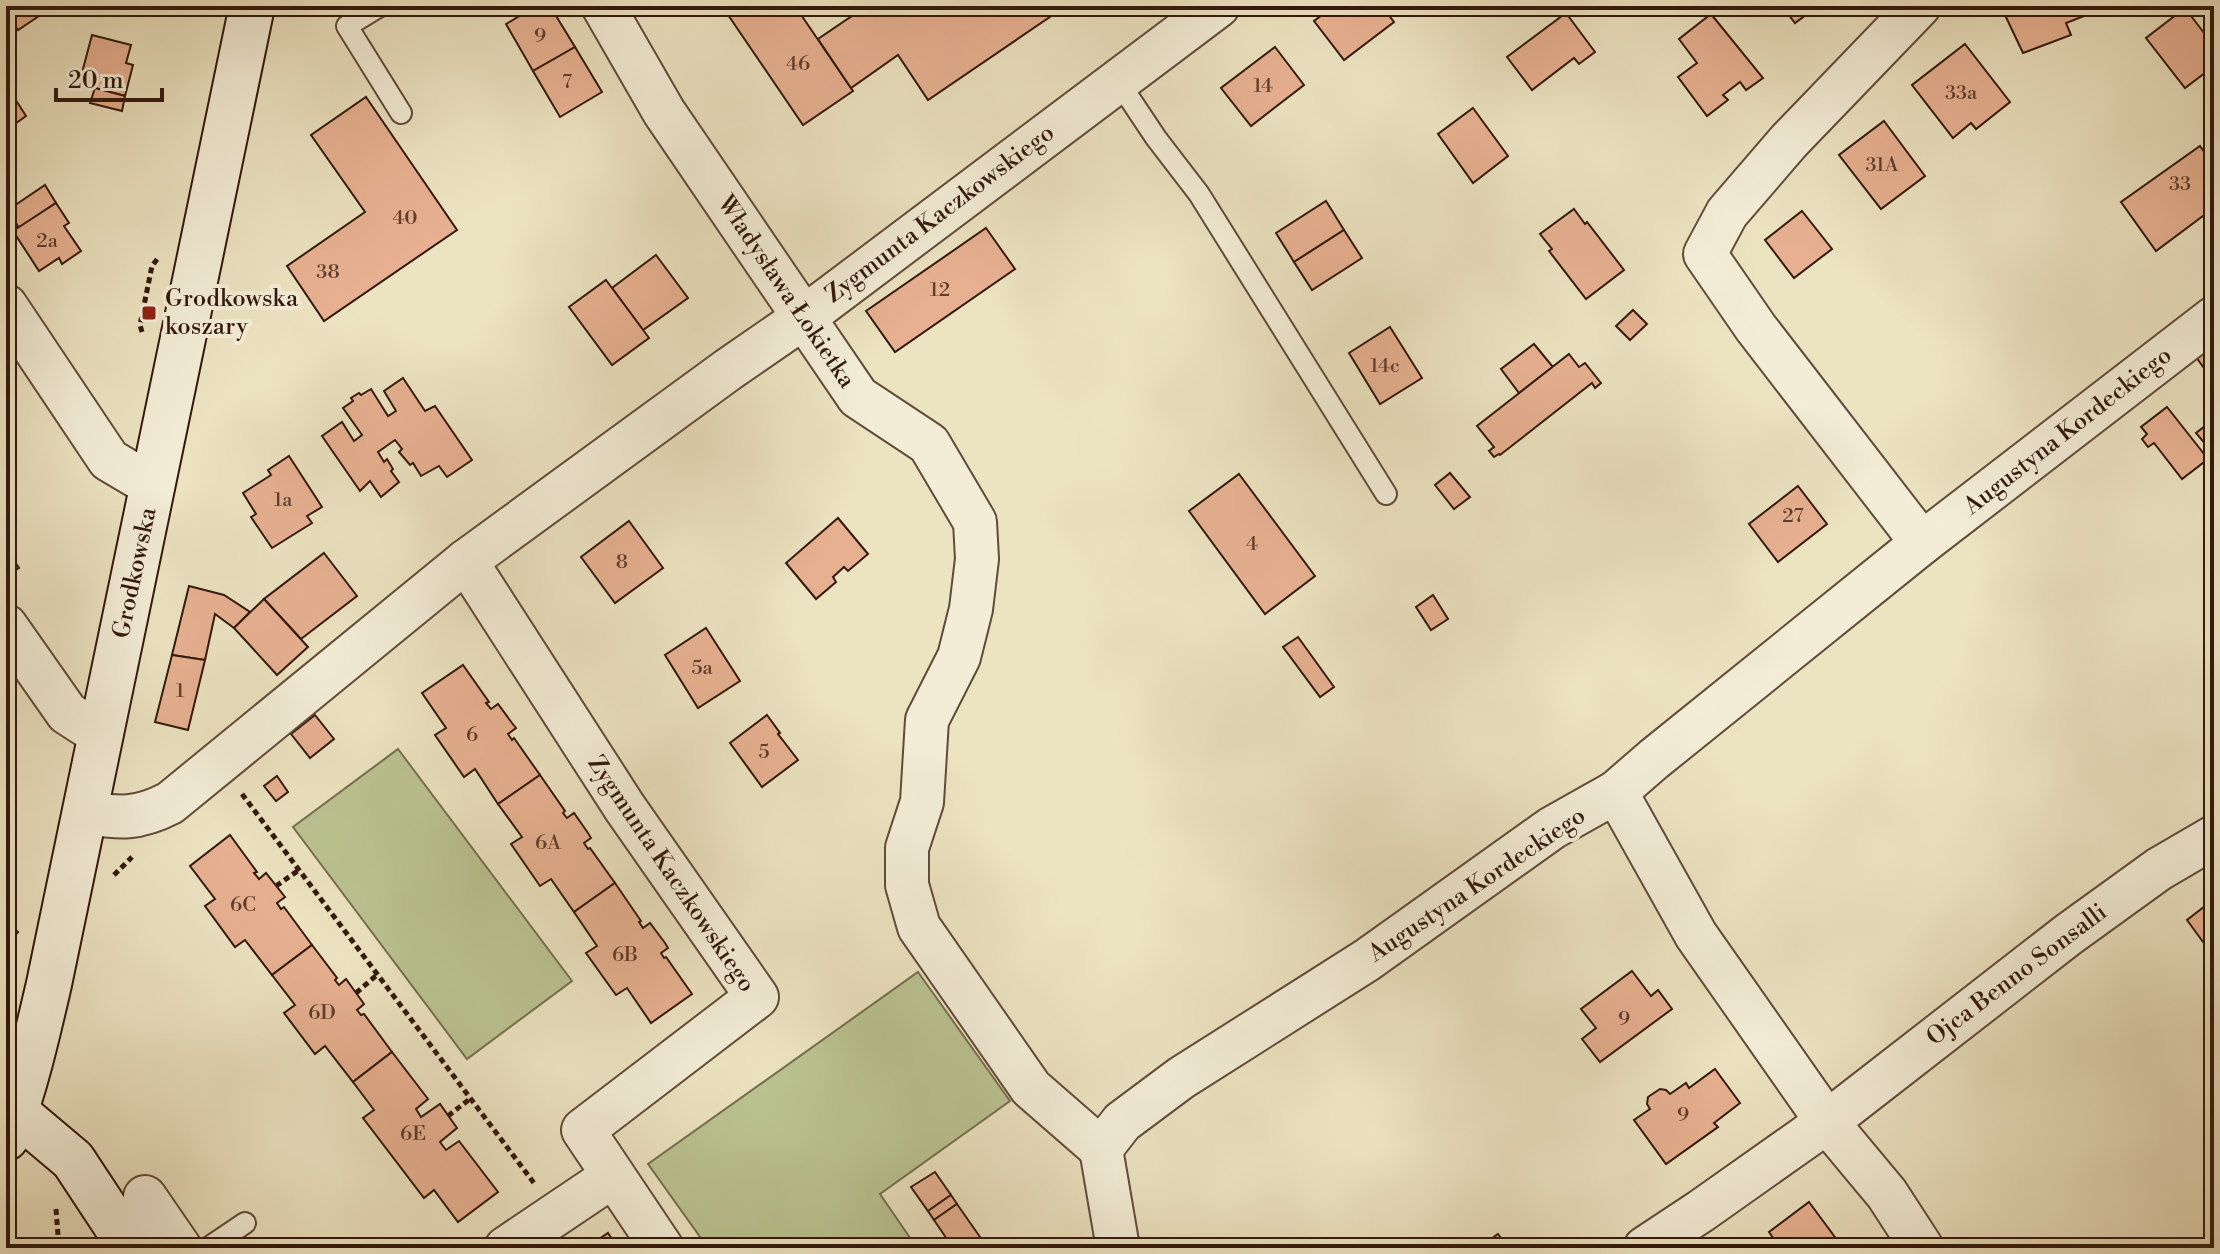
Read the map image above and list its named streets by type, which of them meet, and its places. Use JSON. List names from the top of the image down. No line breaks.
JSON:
{"streets":{"main road":["Grodkowska"],"street":["Zygmunta Kaczkowskiego","Władysława Łokietka","Augustyna Kordeckiego","Ojca Benno Sonsalli"]},"crossings":[["Zygmunta Kaczkowskiego","Władysława Łokietka"],["Zygmunta Kaczkowskiego","Grodkowska"],["Władysława Łokietka","Augustyna Kordeckiego"]],"places":{"transit":["Grodkowska koszary"]},"house_numbers":["9","46","7","14","33a","31A","33","40","2a","38","12","14c","1a","27","4","8","5a","1","6","5","6A","6C","6B","6D","9","9","6E"],"scale_bar":"20 m"}
